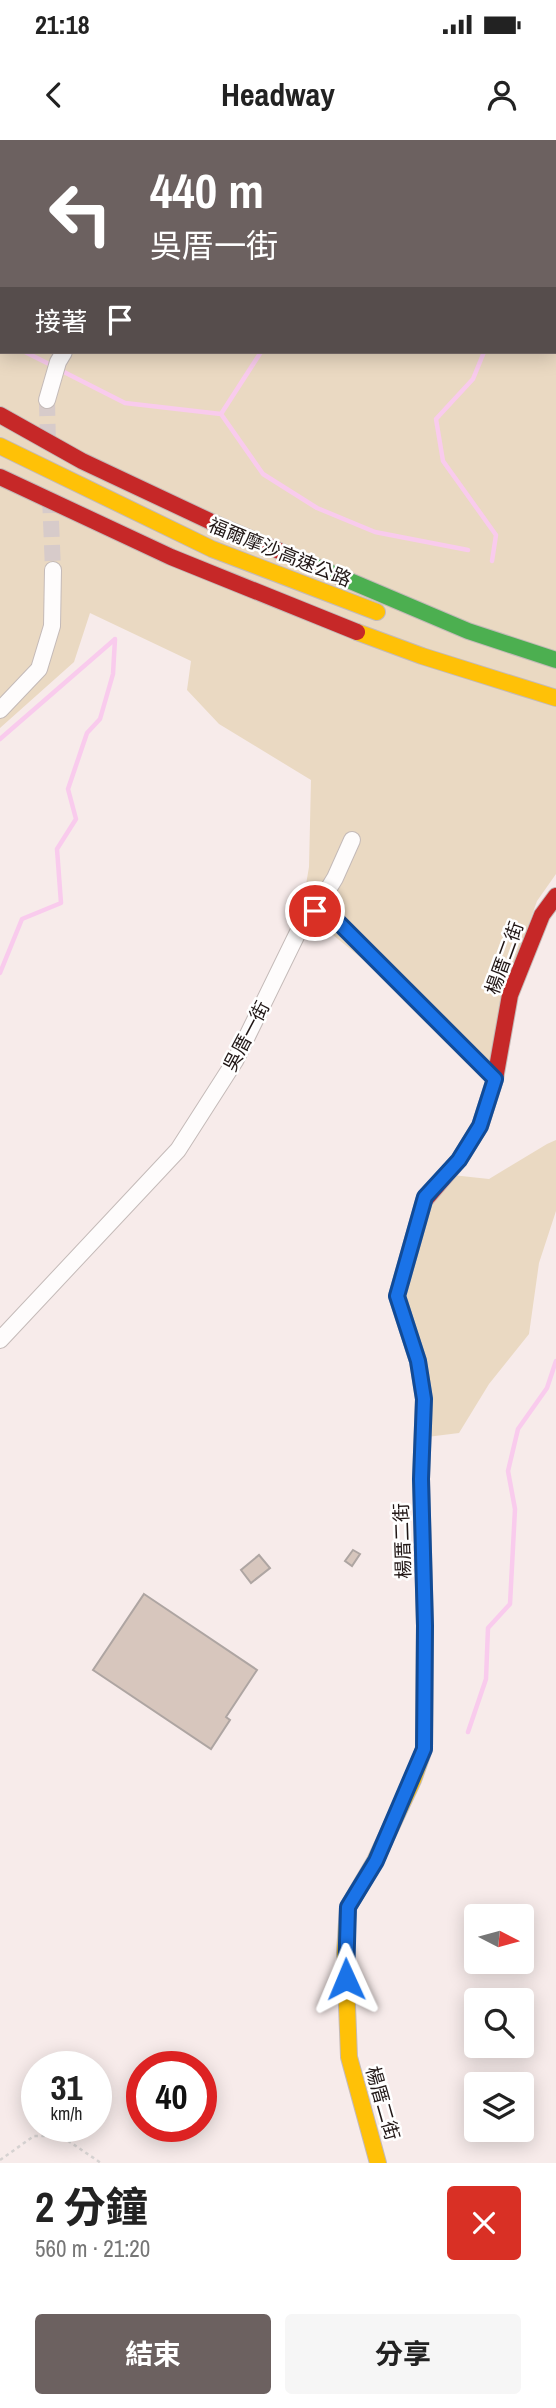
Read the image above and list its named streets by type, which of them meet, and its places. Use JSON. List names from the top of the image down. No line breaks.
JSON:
{"streets":{"main road":["福爾摩沙高速公路","楊厝二街"],"street":["吳厝一街"]},"north":"right","page":{"status":"21:18","header":"Headway","turn":["440 m","吳厝一街"],"then":"接著","speed":"31 km/h","limit":"40","heading":["2 分鐘","560 m · 21:20"],"buttons":["結束","分享"]}}
